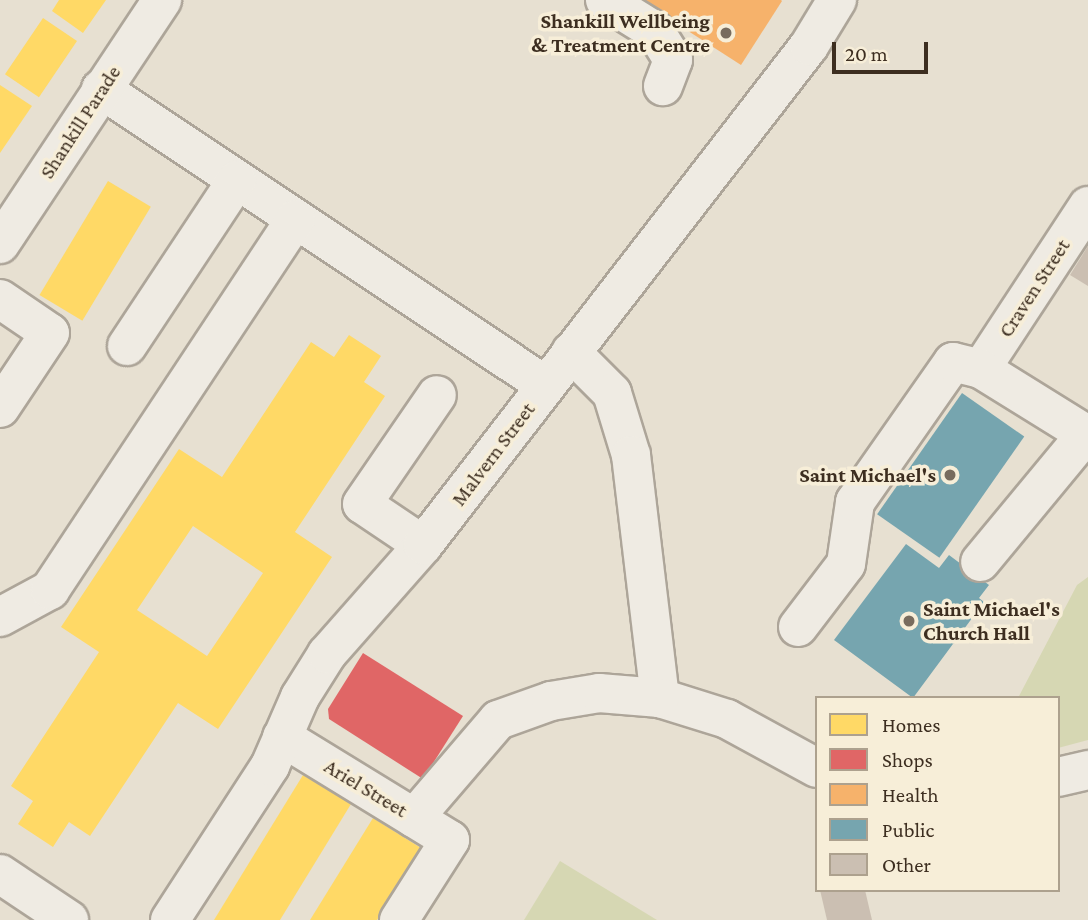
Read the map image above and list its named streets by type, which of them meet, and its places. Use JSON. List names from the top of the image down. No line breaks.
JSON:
{"streets":{"street":["Shankill Parade","Craven Street","Malvern Street","Ariel Street"]},"crossings":[["Malvern Street","Ariel Street"]],"places":["Shankill Wellbeing & Treatment Centre","Saint Michael's","Saint Michael's Church Hall"],"legend":["Homes","Shops","Health","Public","Other"],"scale_bar":"20 m"}
